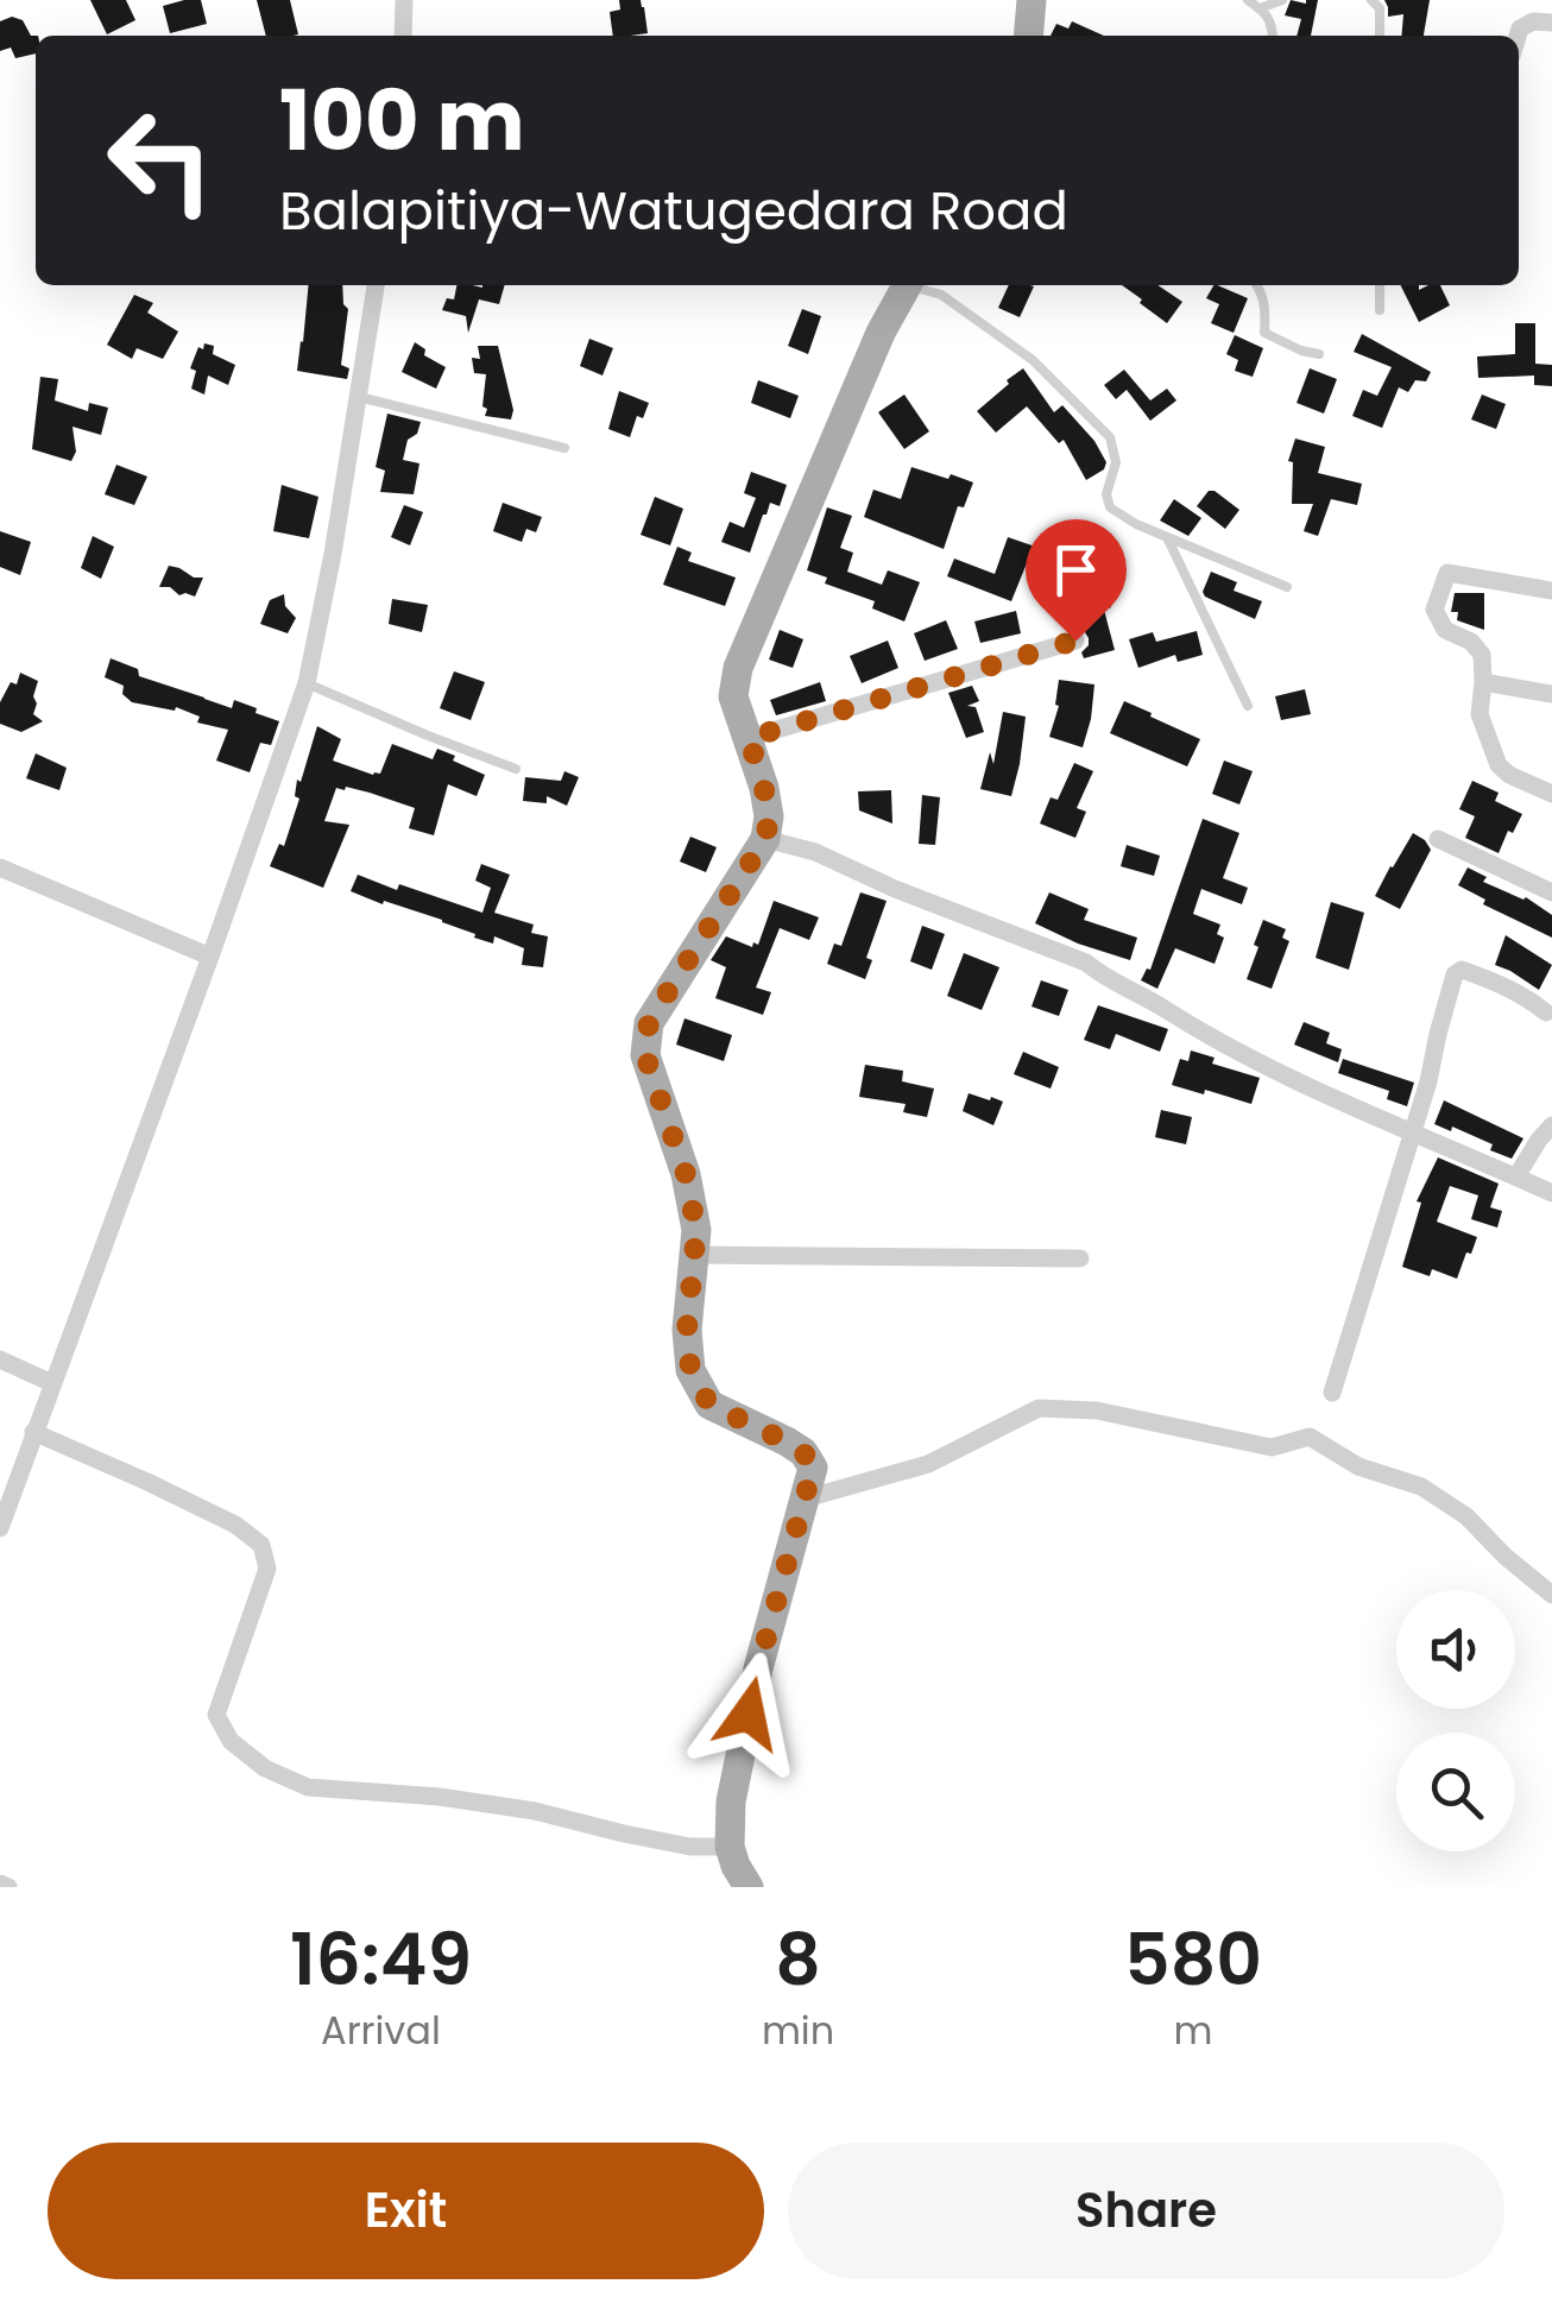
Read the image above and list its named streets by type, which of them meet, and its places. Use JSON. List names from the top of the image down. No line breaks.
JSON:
{"page":{"turn":["100 m","Balapitiya-Watugedara Road"],"eta":["16:49","Arrival","8","min","580","m"],"buttons":["Exit","Share"]}}
